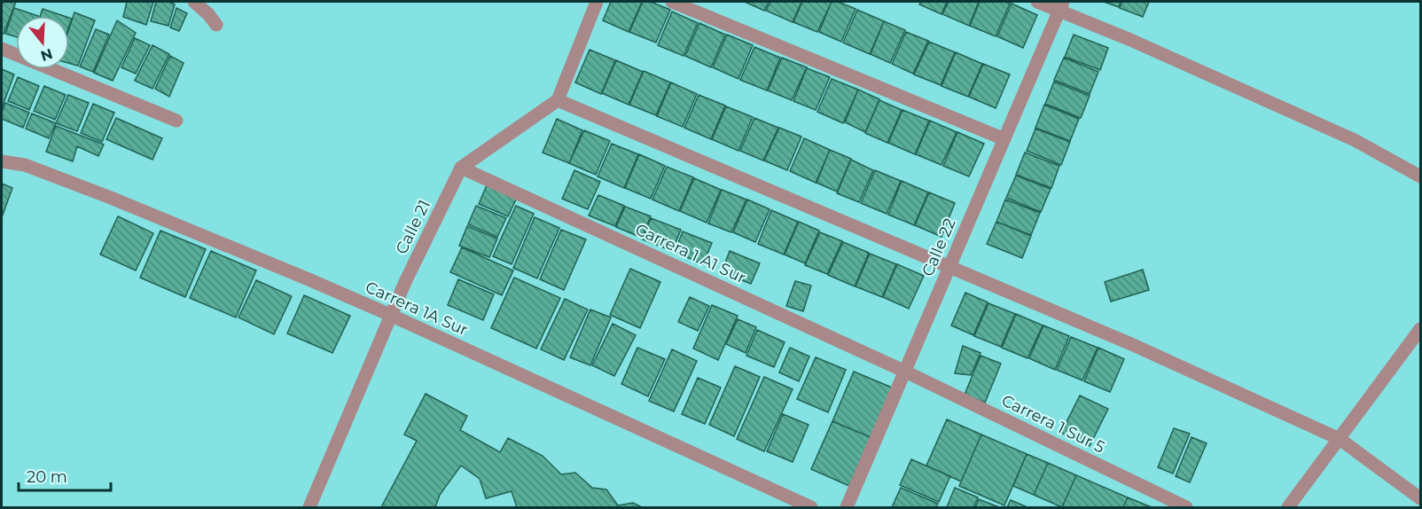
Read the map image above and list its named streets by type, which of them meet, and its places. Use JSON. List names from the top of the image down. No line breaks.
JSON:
{"streets":{"street":["Calle 21","Calle 22","Carrera 1 A1 Sur","Carrera 1A Sur","Carrera 1 Sur 5"]},"crossings":[["Calle 21","Carrera 1 A1 Sur"],["Calle 21","Carrera 1A Sur"],["Calle 22","Carrera 1 A1 Sur"],["Calle 22","Carrera 1 Sur 5"],["Carrera 1 A1 Sur","Carrera 1 Sur 5"]],"scale_bar":"20 m","north":"bottom"}
